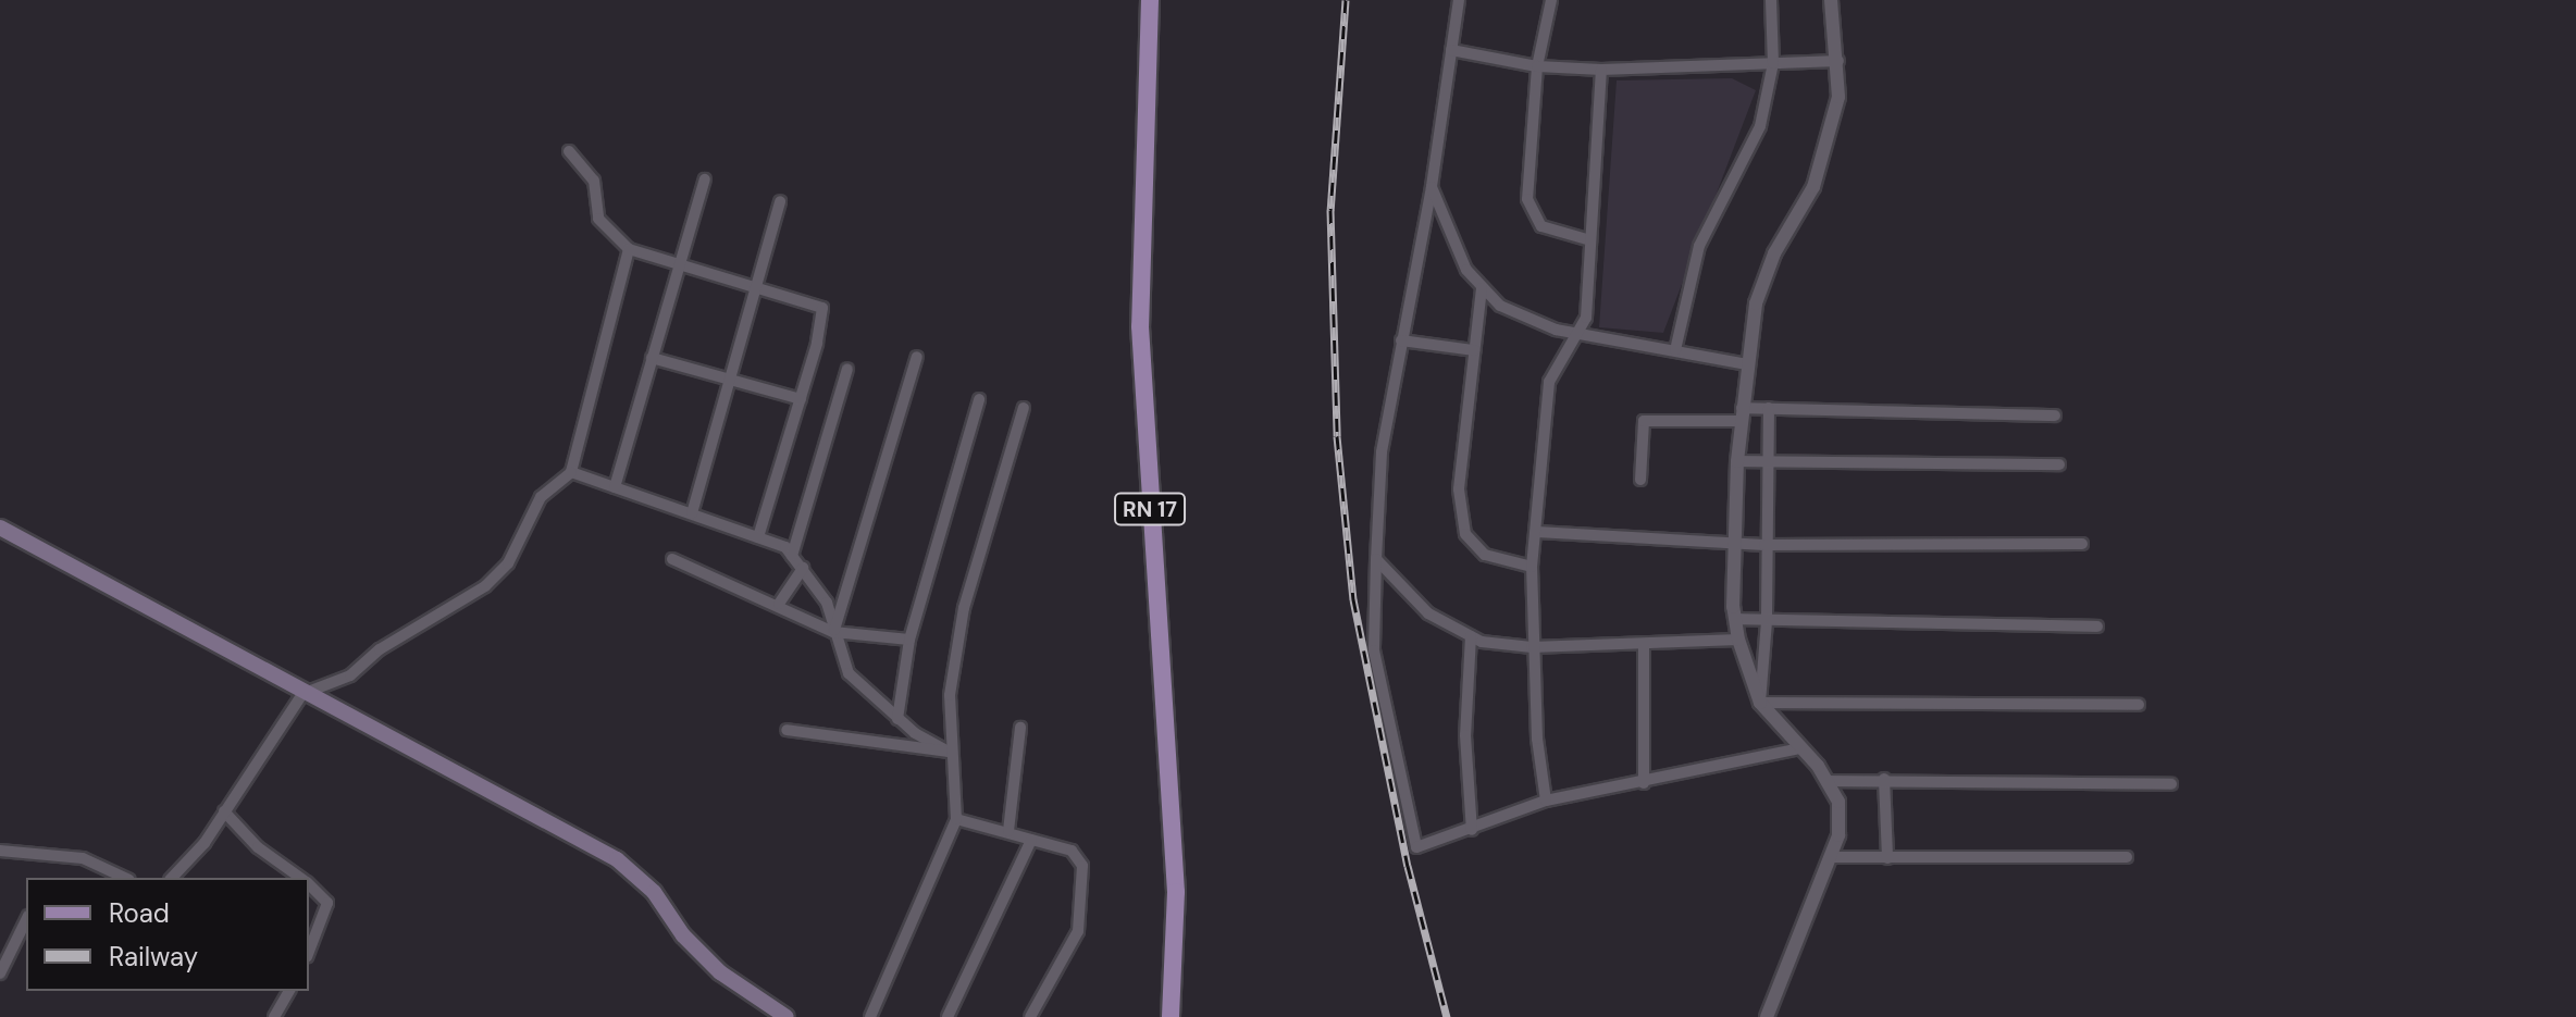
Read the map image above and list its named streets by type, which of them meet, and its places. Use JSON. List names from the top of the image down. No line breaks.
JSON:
{"streets":{"main road":["RN 17"]},"legend":["Road","Railway"]}
